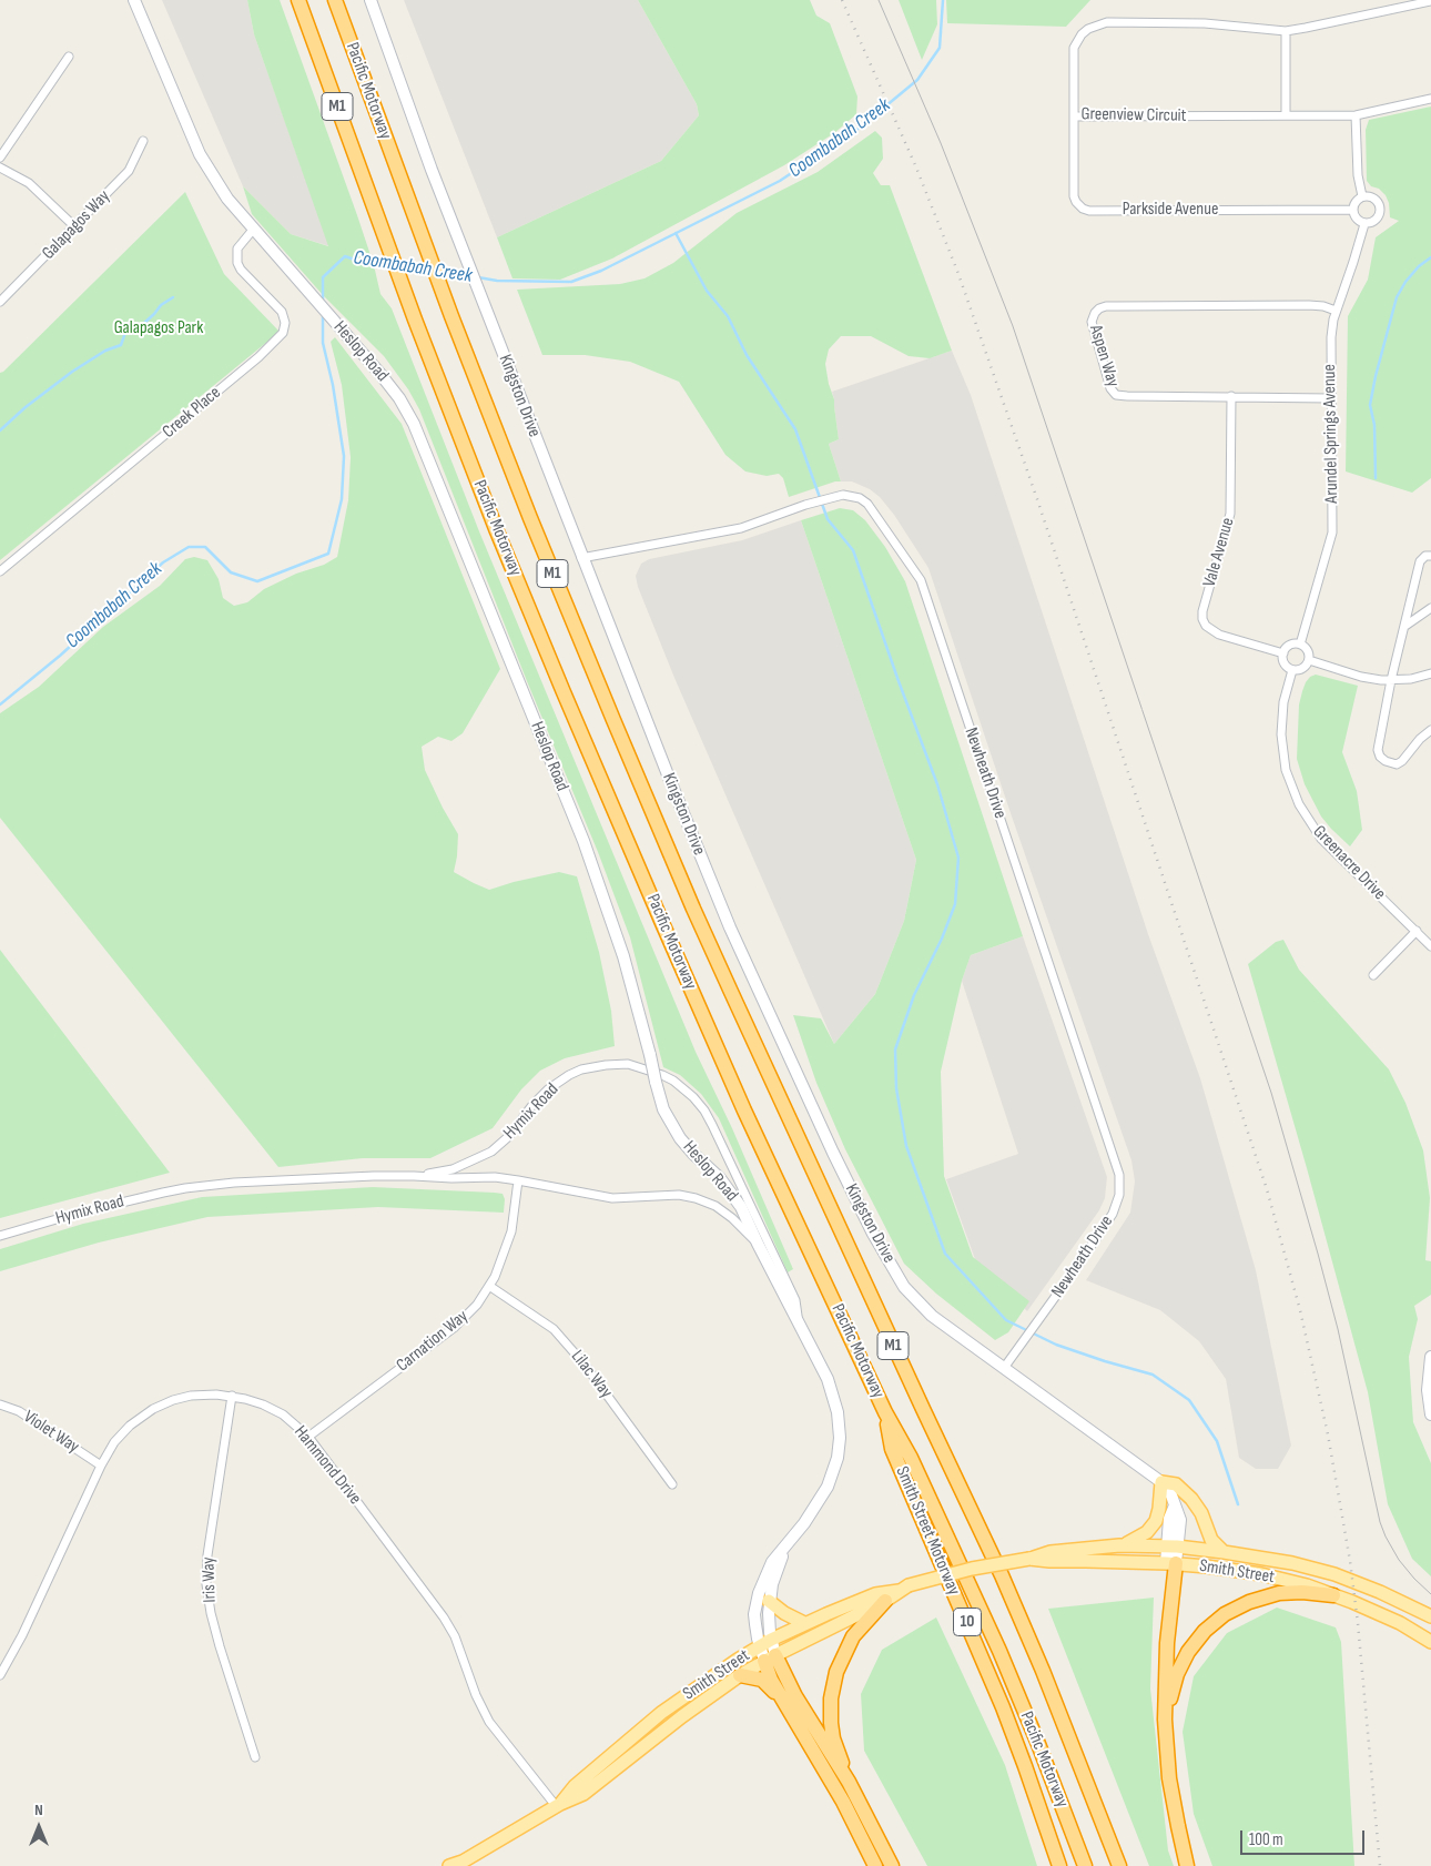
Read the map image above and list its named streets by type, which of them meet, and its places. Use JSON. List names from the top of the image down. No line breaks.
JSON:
{"streets":{"highway":["Pacific Motorway","M1","Smith Street Motorway","10"],"main road":["Smith Street"],"street":["Greenview Circuit","Parkside Avenue","Galapagos Way","Heslop Road","Aspen Way","Kingston Drive","Creek Place","Arundel Springs Avenue","Vale Avenue","Newheath Drive","Greenacre Drive","Hymix Road","Carnation Way","Lilac Way","Violet Way","Hammond Drive","Iris Way"]},"crossings":[["Pacific Motorway","Smith Street Motorway"],["Greenview Circuit","Parkside Avenue"],["Parkside Avenue","Arundel Springs Avenue"],["Heslop Road","Creek Place"],["Heslop Road","Hymix Road"],["Heslop Road","Smith Street"],["Aspen Way","Arundel Springs Avenue"],["Aspen Way","Vale Avenue"],["Kingston Drive","Newheath Drive"],["Kingston Drive","Smith Street"],["Arundel Springs Avenue","Vale Avenue"],["Arundel Springs Avenue","Greenacre Drive"],["Vale Avenue","Greenacre Drive"],["Hymix Road","Carnation Way"],["Carnation Way","Lilac Way"],["Carnation Way","Hammond Drive"],["Violet Way","Hammond Drive"],["Hammond Drive","Smith Street"],["Hammond Drive","Iris Way"]],"water":["Coombabah Creek"],"parks":["Galapagos Park"],"scale_bar":"100 m","north":"top"}
